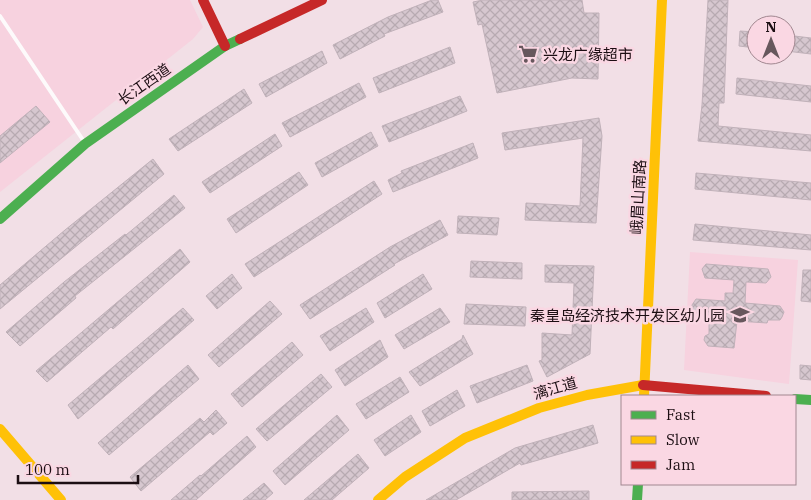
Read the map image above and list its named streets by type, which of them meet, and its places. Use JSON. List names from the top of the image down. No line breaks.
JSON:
{"streets":{"street":["长江西道","峨眉山南路","漓江道"]},"crossings":[["峨眉山南路","漓江道"]],"places":{"supermarket":["兴龙广缘超市"],"school or university":["秦皇岛经济技术开发区幼儿园"]},"legend":["Fast","Slow","Jam"],"scale_bar":"100 m","north":"top"}
